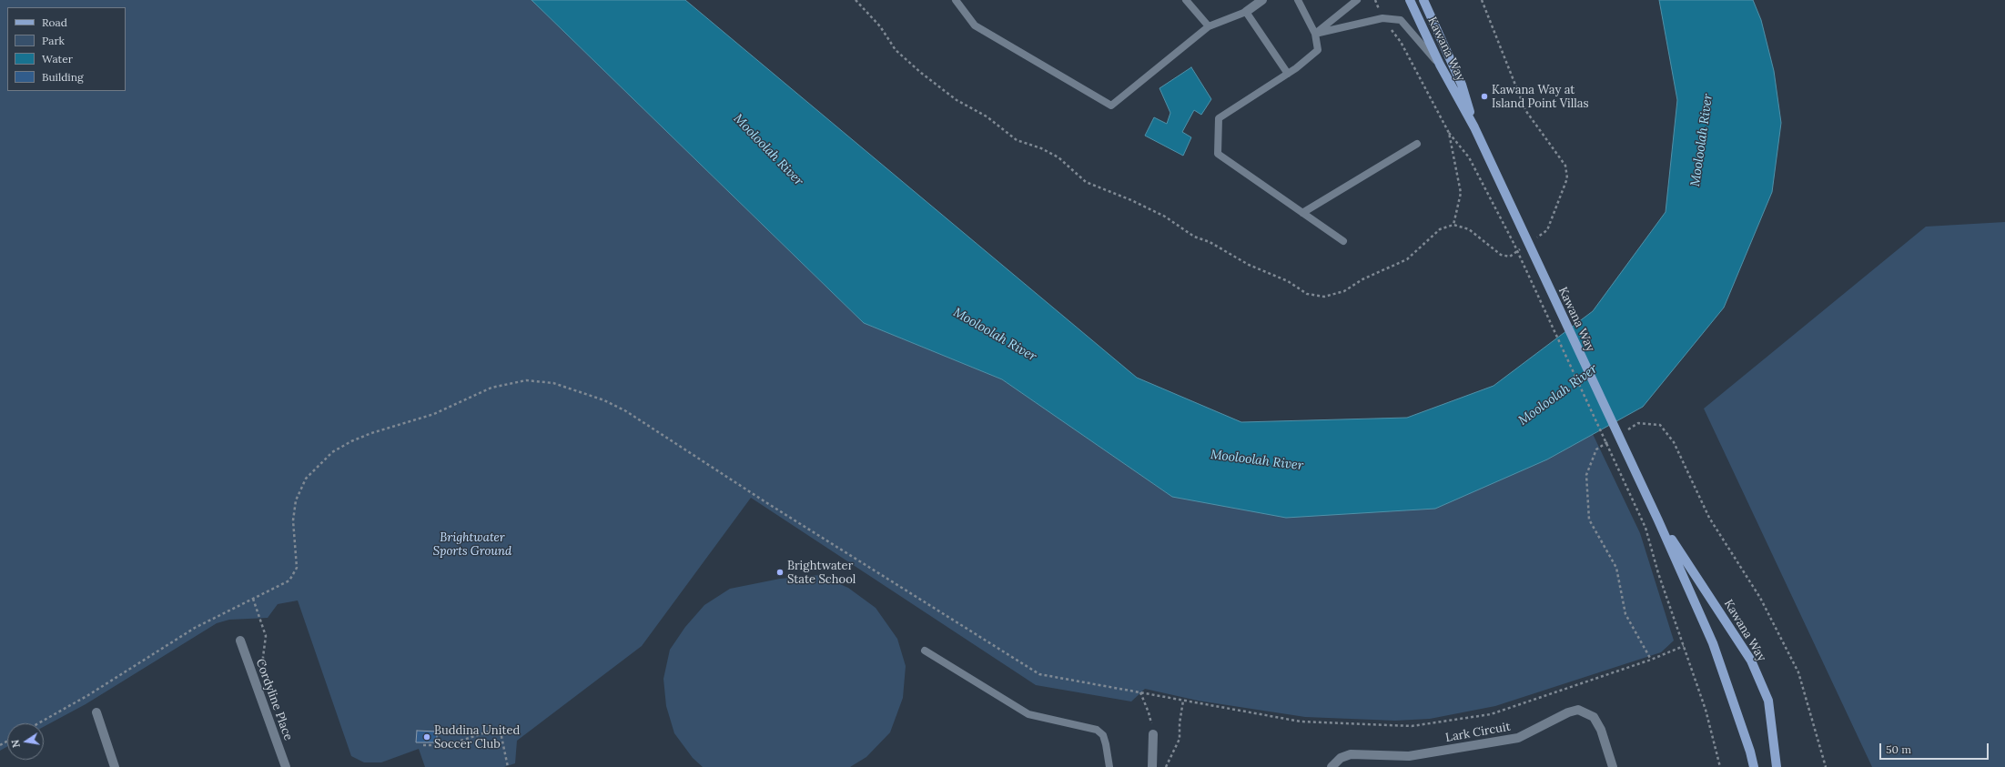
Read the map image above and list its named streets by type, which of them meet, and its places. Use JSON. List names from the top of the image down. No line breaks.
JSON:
{"streets":{"main road":["Kawana Way"],"street":["Cordyline Place","Lark Circuit"]},"water":["Mooloolah River"],"parks":["Brightwater Sports Ground"],"places":["Kawana Way at Island Point Villas","Brightwater State School","Buddina United Soccer Club"],"legend":["Road","Park","Water","Building"],"scale_bar":"50 m","north":"left"}
